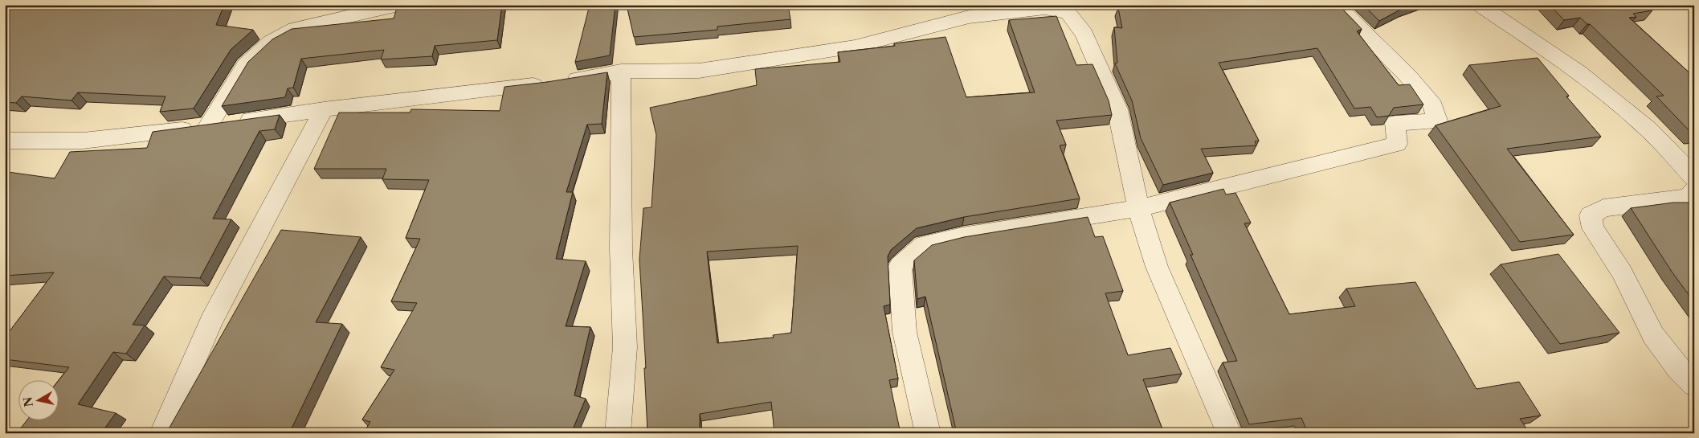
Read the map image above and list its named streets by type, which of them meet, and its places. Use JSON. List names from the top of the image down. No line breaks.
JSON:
{"north":"left"}
